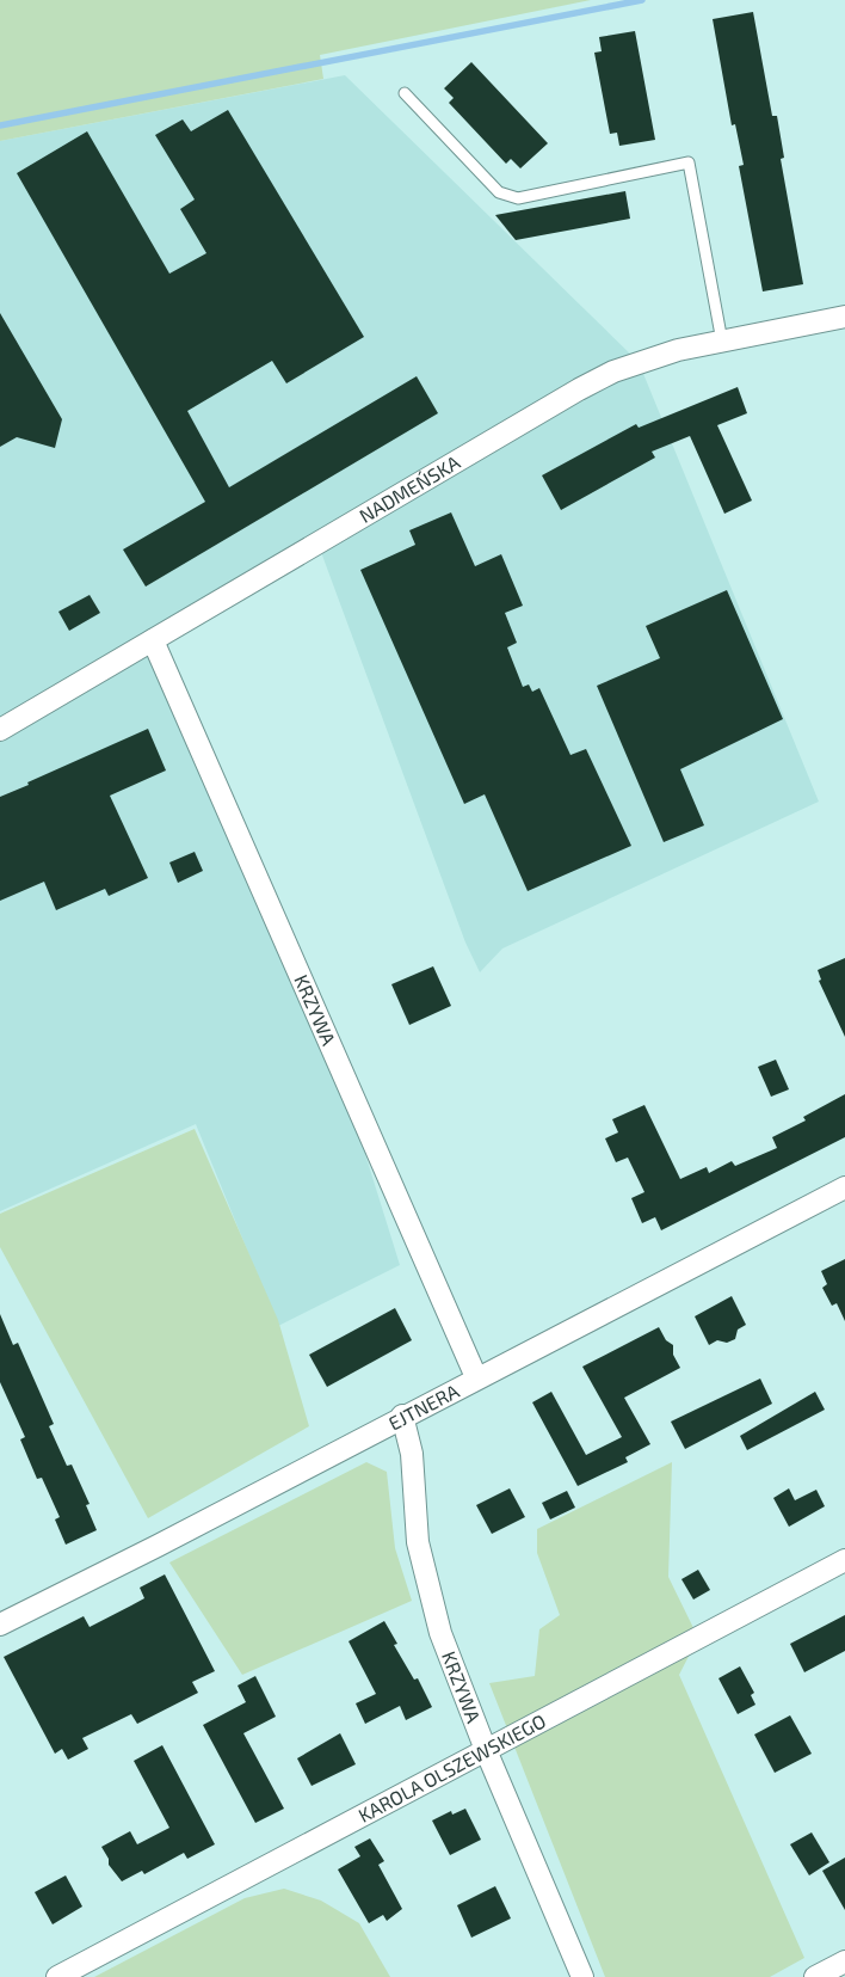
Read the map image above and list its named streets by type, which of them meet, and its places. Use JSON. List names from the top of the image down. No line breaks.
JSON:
{"streets":{"street":["NADMEŃSKA","KRZYWA","EJTNERA","KAROLA OLSZEWSKIEGO"]},"crossings":[["NADMEŃSKA","KRZYWA"],["KRZYWA","EJTNERA"],["KRZYWA","KAROLA OLSZEWSKIEGO"]]}
